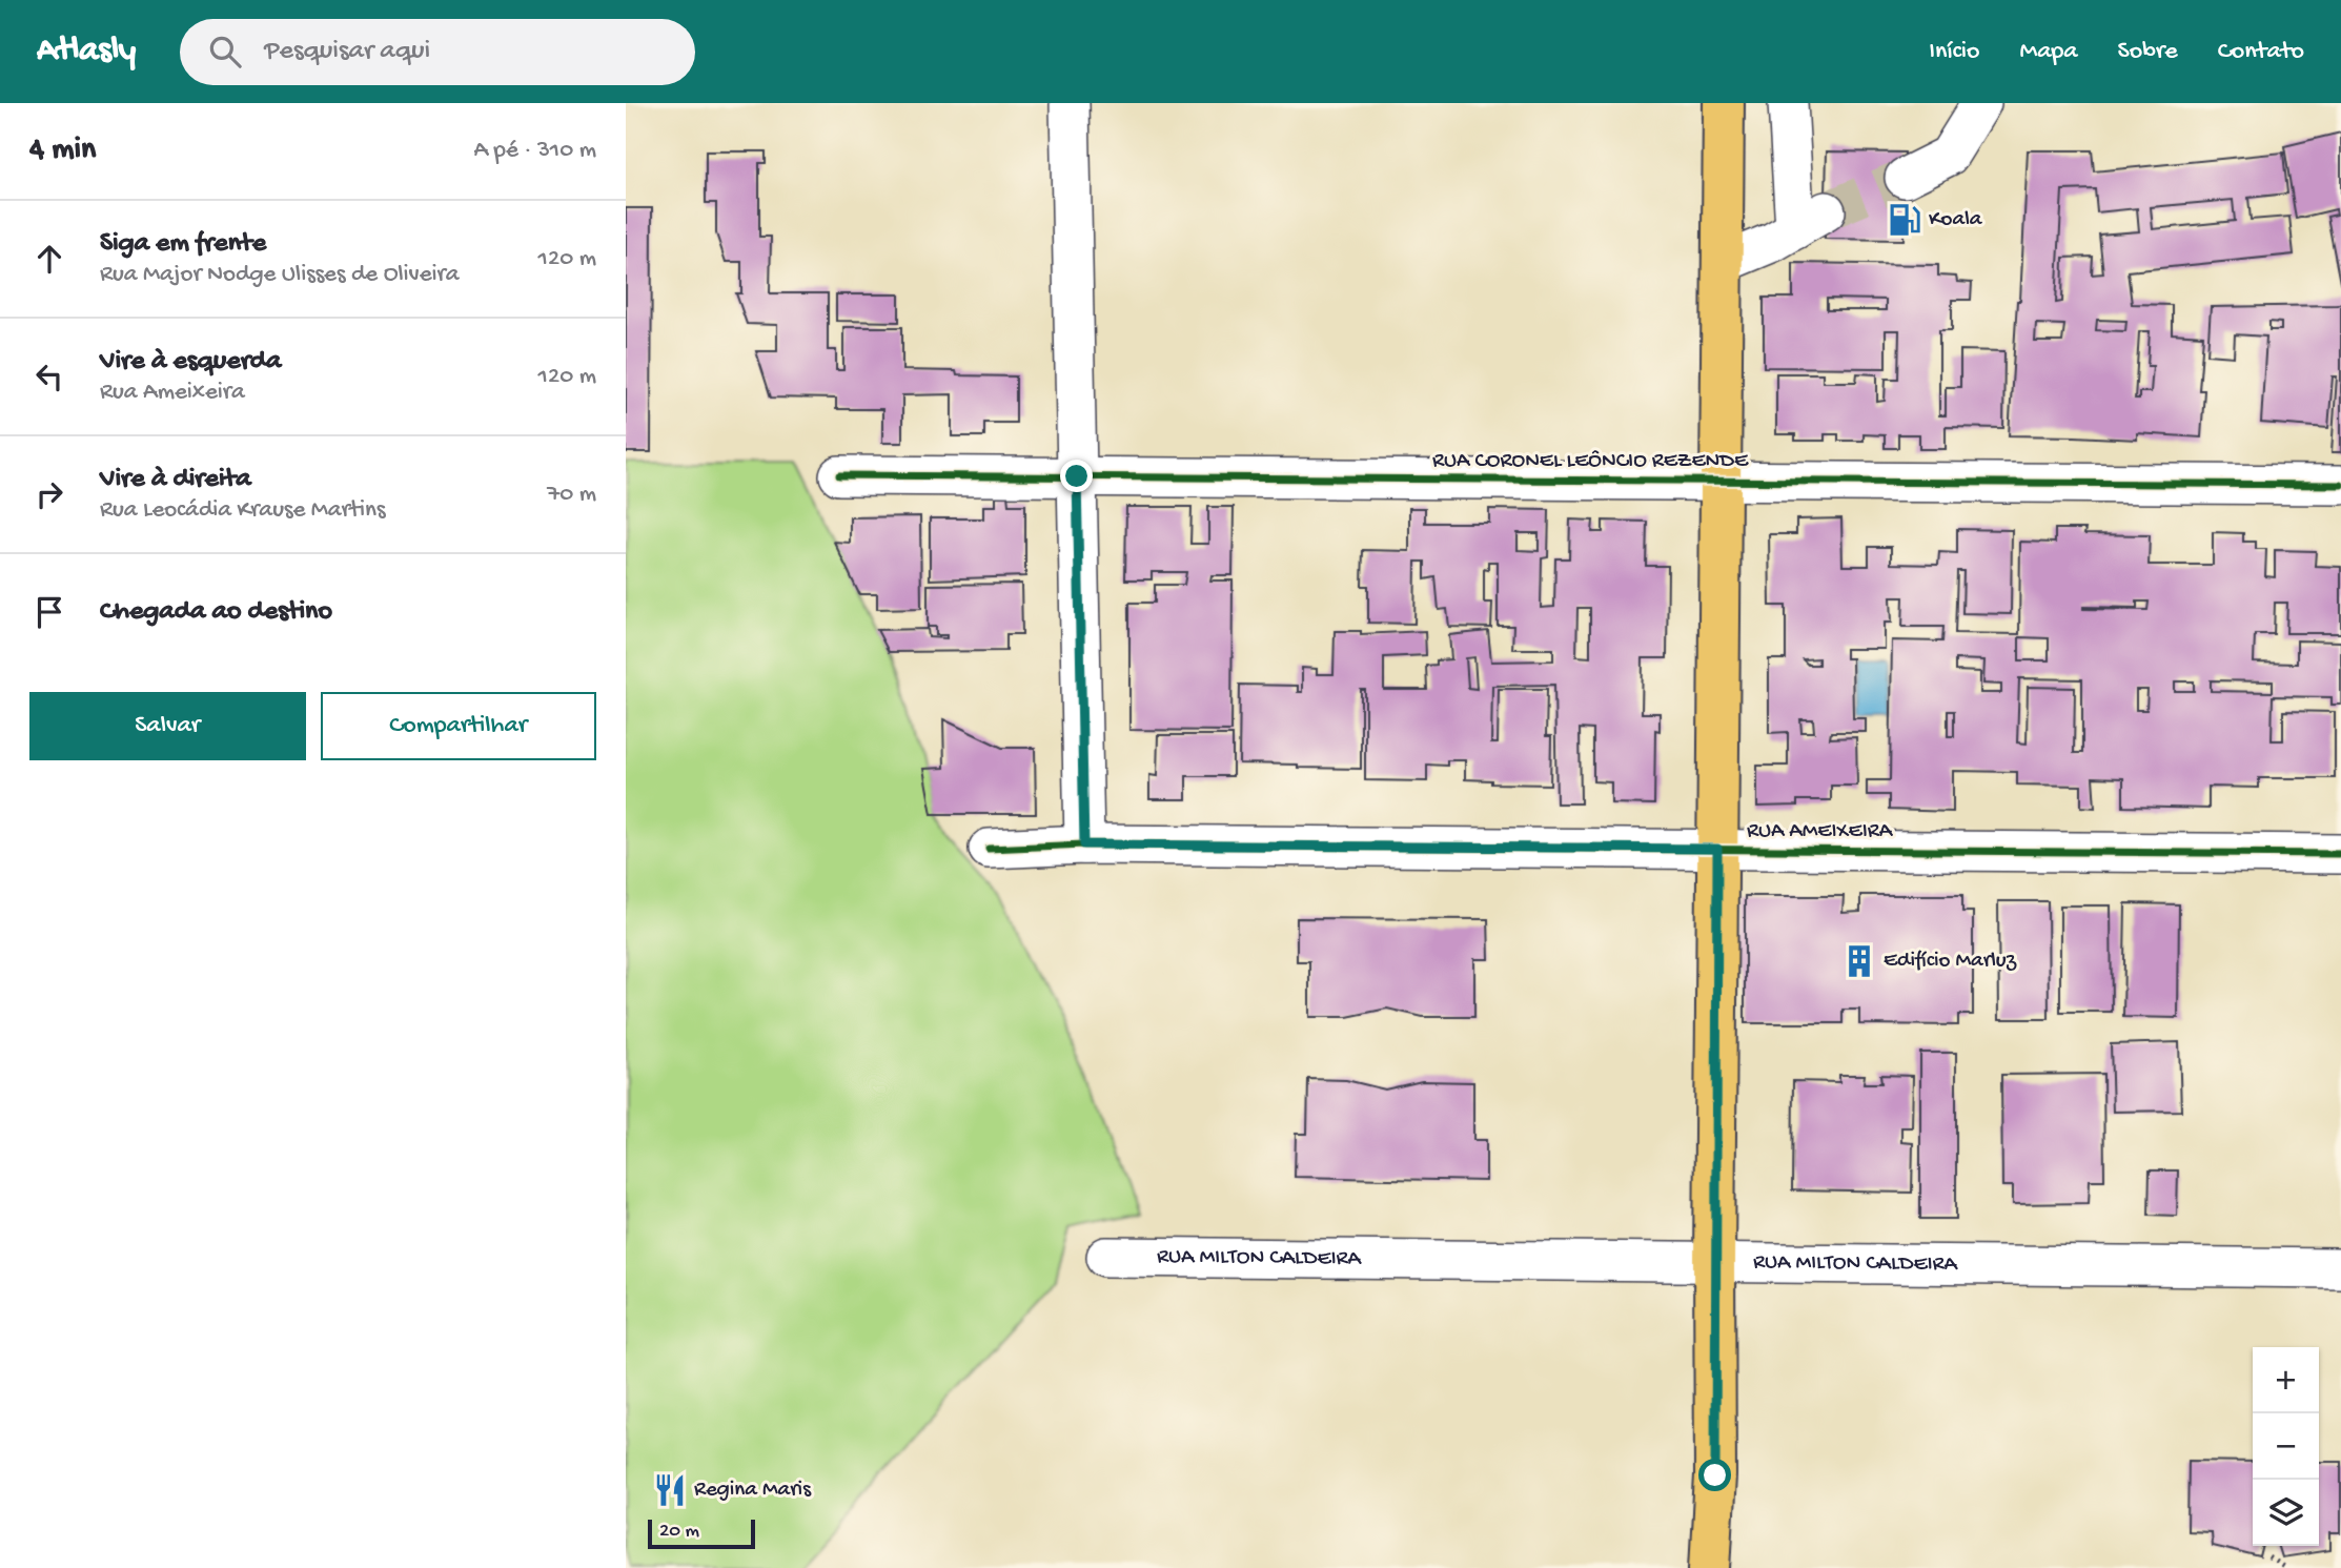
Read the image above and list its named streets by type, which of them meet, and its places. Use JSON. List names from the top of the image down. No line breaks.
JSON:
{"streets":{"street":["RUA CORONEL LEÔNCIO REZENDE","RUA AMEIXEIRA","RUA MILTON CALDEIRA"]},"places":{"fuel station":["Koala"],"building":["Edifício Marluz"],"restaurant":["Regina Maris"]},"scale_bar":"20 m","page":{"header":"Atlasly","search":"Pesquisar aqui","nav":["Início","Mapa","Sobre","Contato"],"heading":["4 min","A pé · 310 m"],"list":[["Siga em frente","Rua Major Nodge Ulisses de Oliveira","120 m"],["Vire à esquerda","Rua Ameixeira","120 m"],["Vire à direita","Rua Leocádia Krause Martins","70 m"],"Chegada ao destino"],"buttons":["Salvar","Compartilhar"],"map_buttons":["+","−"],"scale":"20 m"}}
